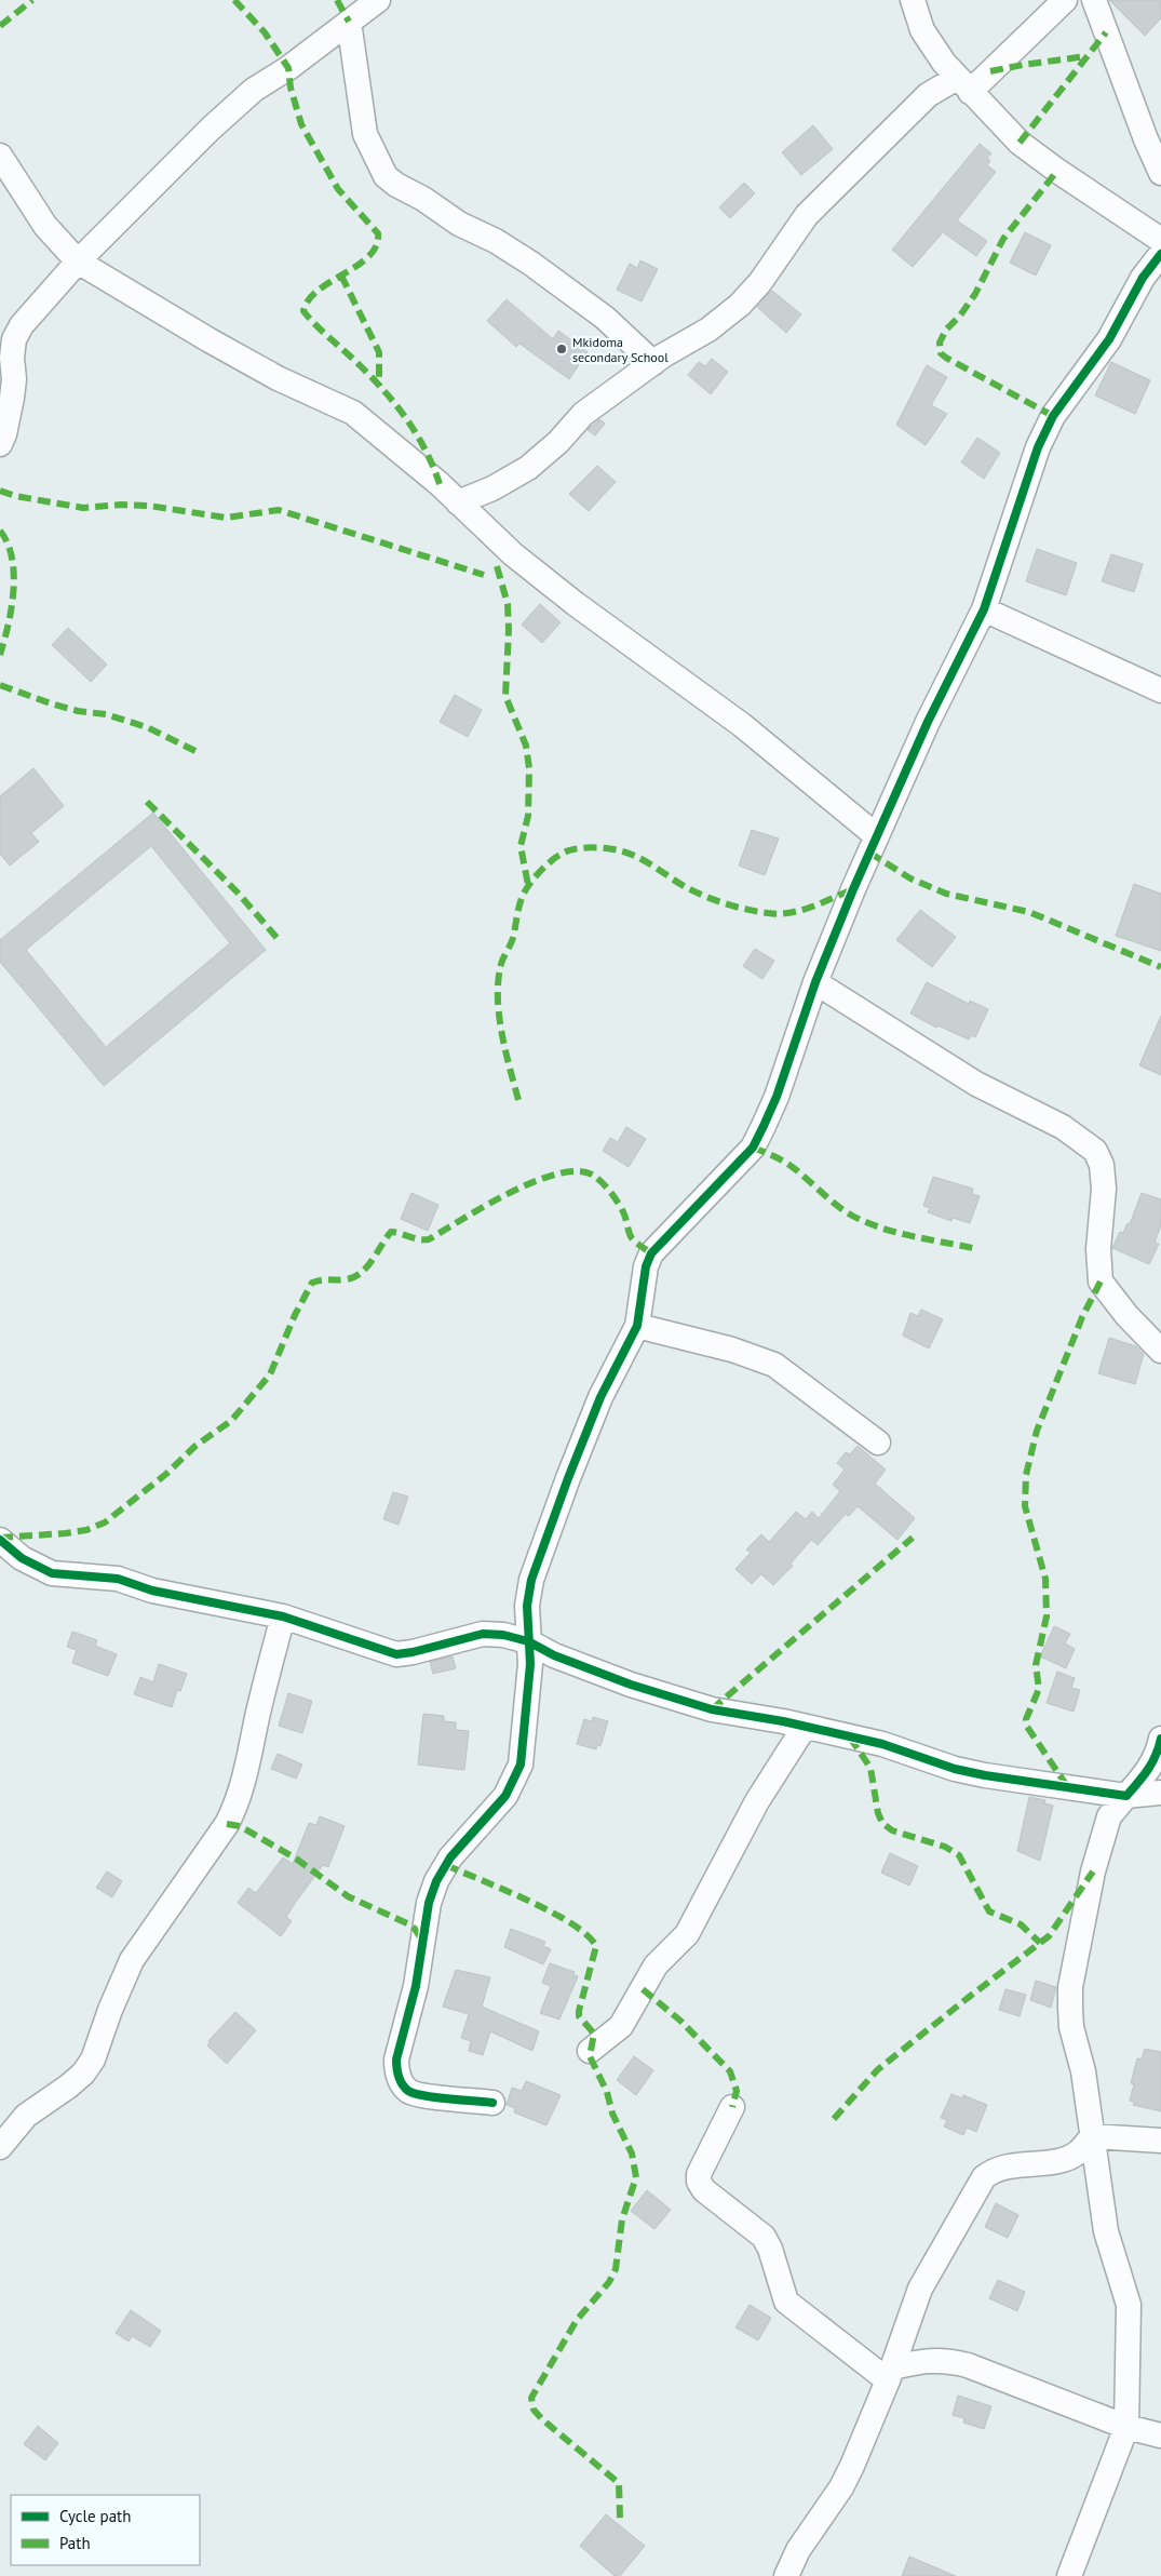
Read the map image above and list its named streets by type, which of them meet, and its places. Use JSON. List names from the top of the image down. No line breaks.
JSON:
{"places":["Mkidoma secondary School"],"legend":["Cycle path","Path"]}
